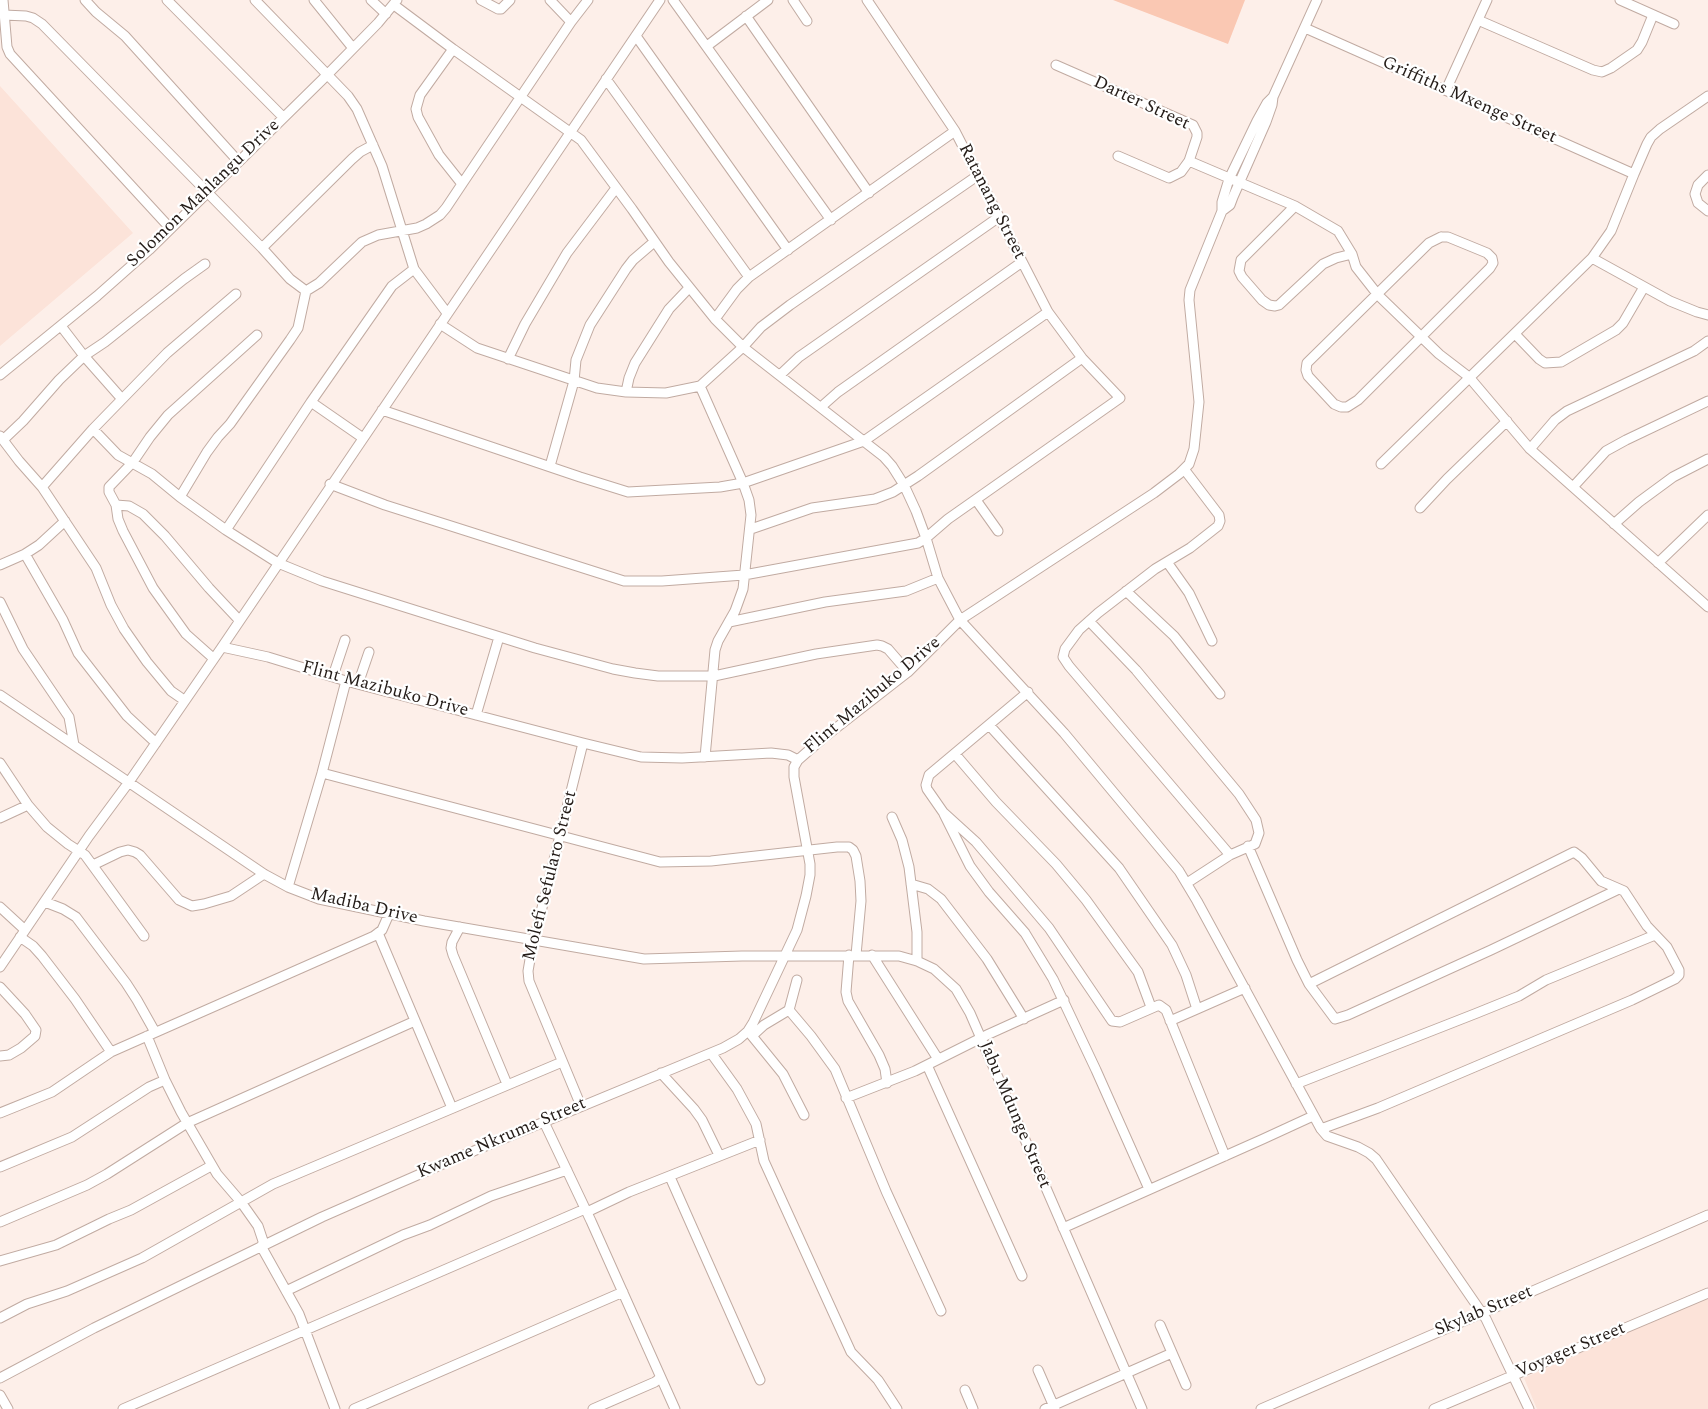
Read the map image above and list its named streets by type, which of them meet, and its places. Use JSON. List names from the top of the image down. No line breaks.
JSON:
{"streets":{"street":["Griffiths Mxenge Street","Darter Street","Solomon Mahlangu Drive","Ratanang Street","Flint Mazibuko Drive","Molefi Sefularo Street","Madiba Drive","Jabu Mdunge Street","Kwame Nkruma Street","Skylab Street","Voyager Street"]},"crossings":[["Griffiths Mxenge Street","Flint Mazibuko Drive"],["Darter Street","Flint Mazibuko Drive"],["Flint Mazibuko Drive","Molefi Sefularo Street"],["Flint Mazibuko Drive","Kwame Nkruma Street"],["Molefi Sefularo Street","Madiba Drive"],["Molefi Sefularo Street","Kwame Nkruma Street"],["Madiba Drive","Jabu Mdunge Street"],["Madiba Drive","Kwame Nkruma Street"],["Jabu Mdunge Street","Kwame Nkruma Street"]]}
